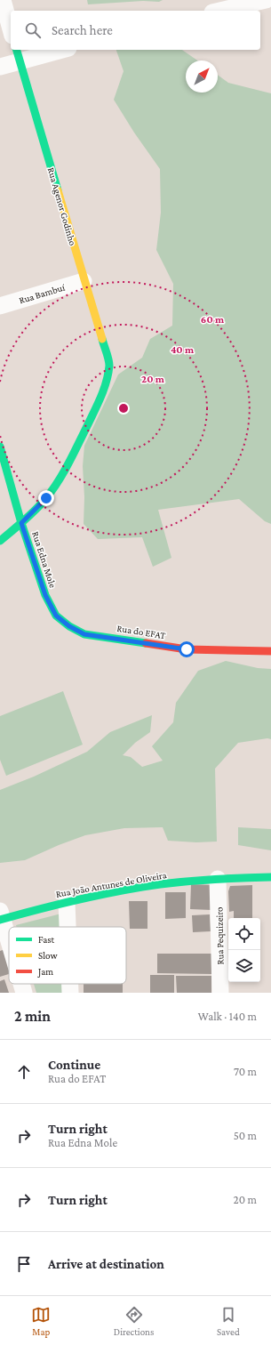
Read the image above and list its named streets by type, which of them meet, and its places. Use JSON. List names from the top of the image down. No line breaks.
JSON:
{"streets":{"street":["Rua Agenor Godinho","Rua Bambuí","Rua Edna Mole","Rua do EFAT","Rua João Antunes de Oliveira","Rua Pequizeiro"]},"crossings":[["Rua Agenor Godinho","Rua Bambuí"],["Rua Agenor Godinho","Rua Edna Mole"],["Rua Edna Mole","Rua do EFAT"],["Rua João Antunes de Oliveira","Rua Pequizeiro"]],"legend":["Fast","Slow","Jam"],"north":"top right","page":{"search":"Search here","heading":["2 min","Walk · 140 m"],"list":[["Continue","Rua do EFAT","70 m"],["Turn right","Rua Edna Mole","50 m"],["Turn right","20 m"],"Arrive at destination"],"nav":["Map","Directions","Saved"]},"rings":["60 m","40 m","20 m"]}
